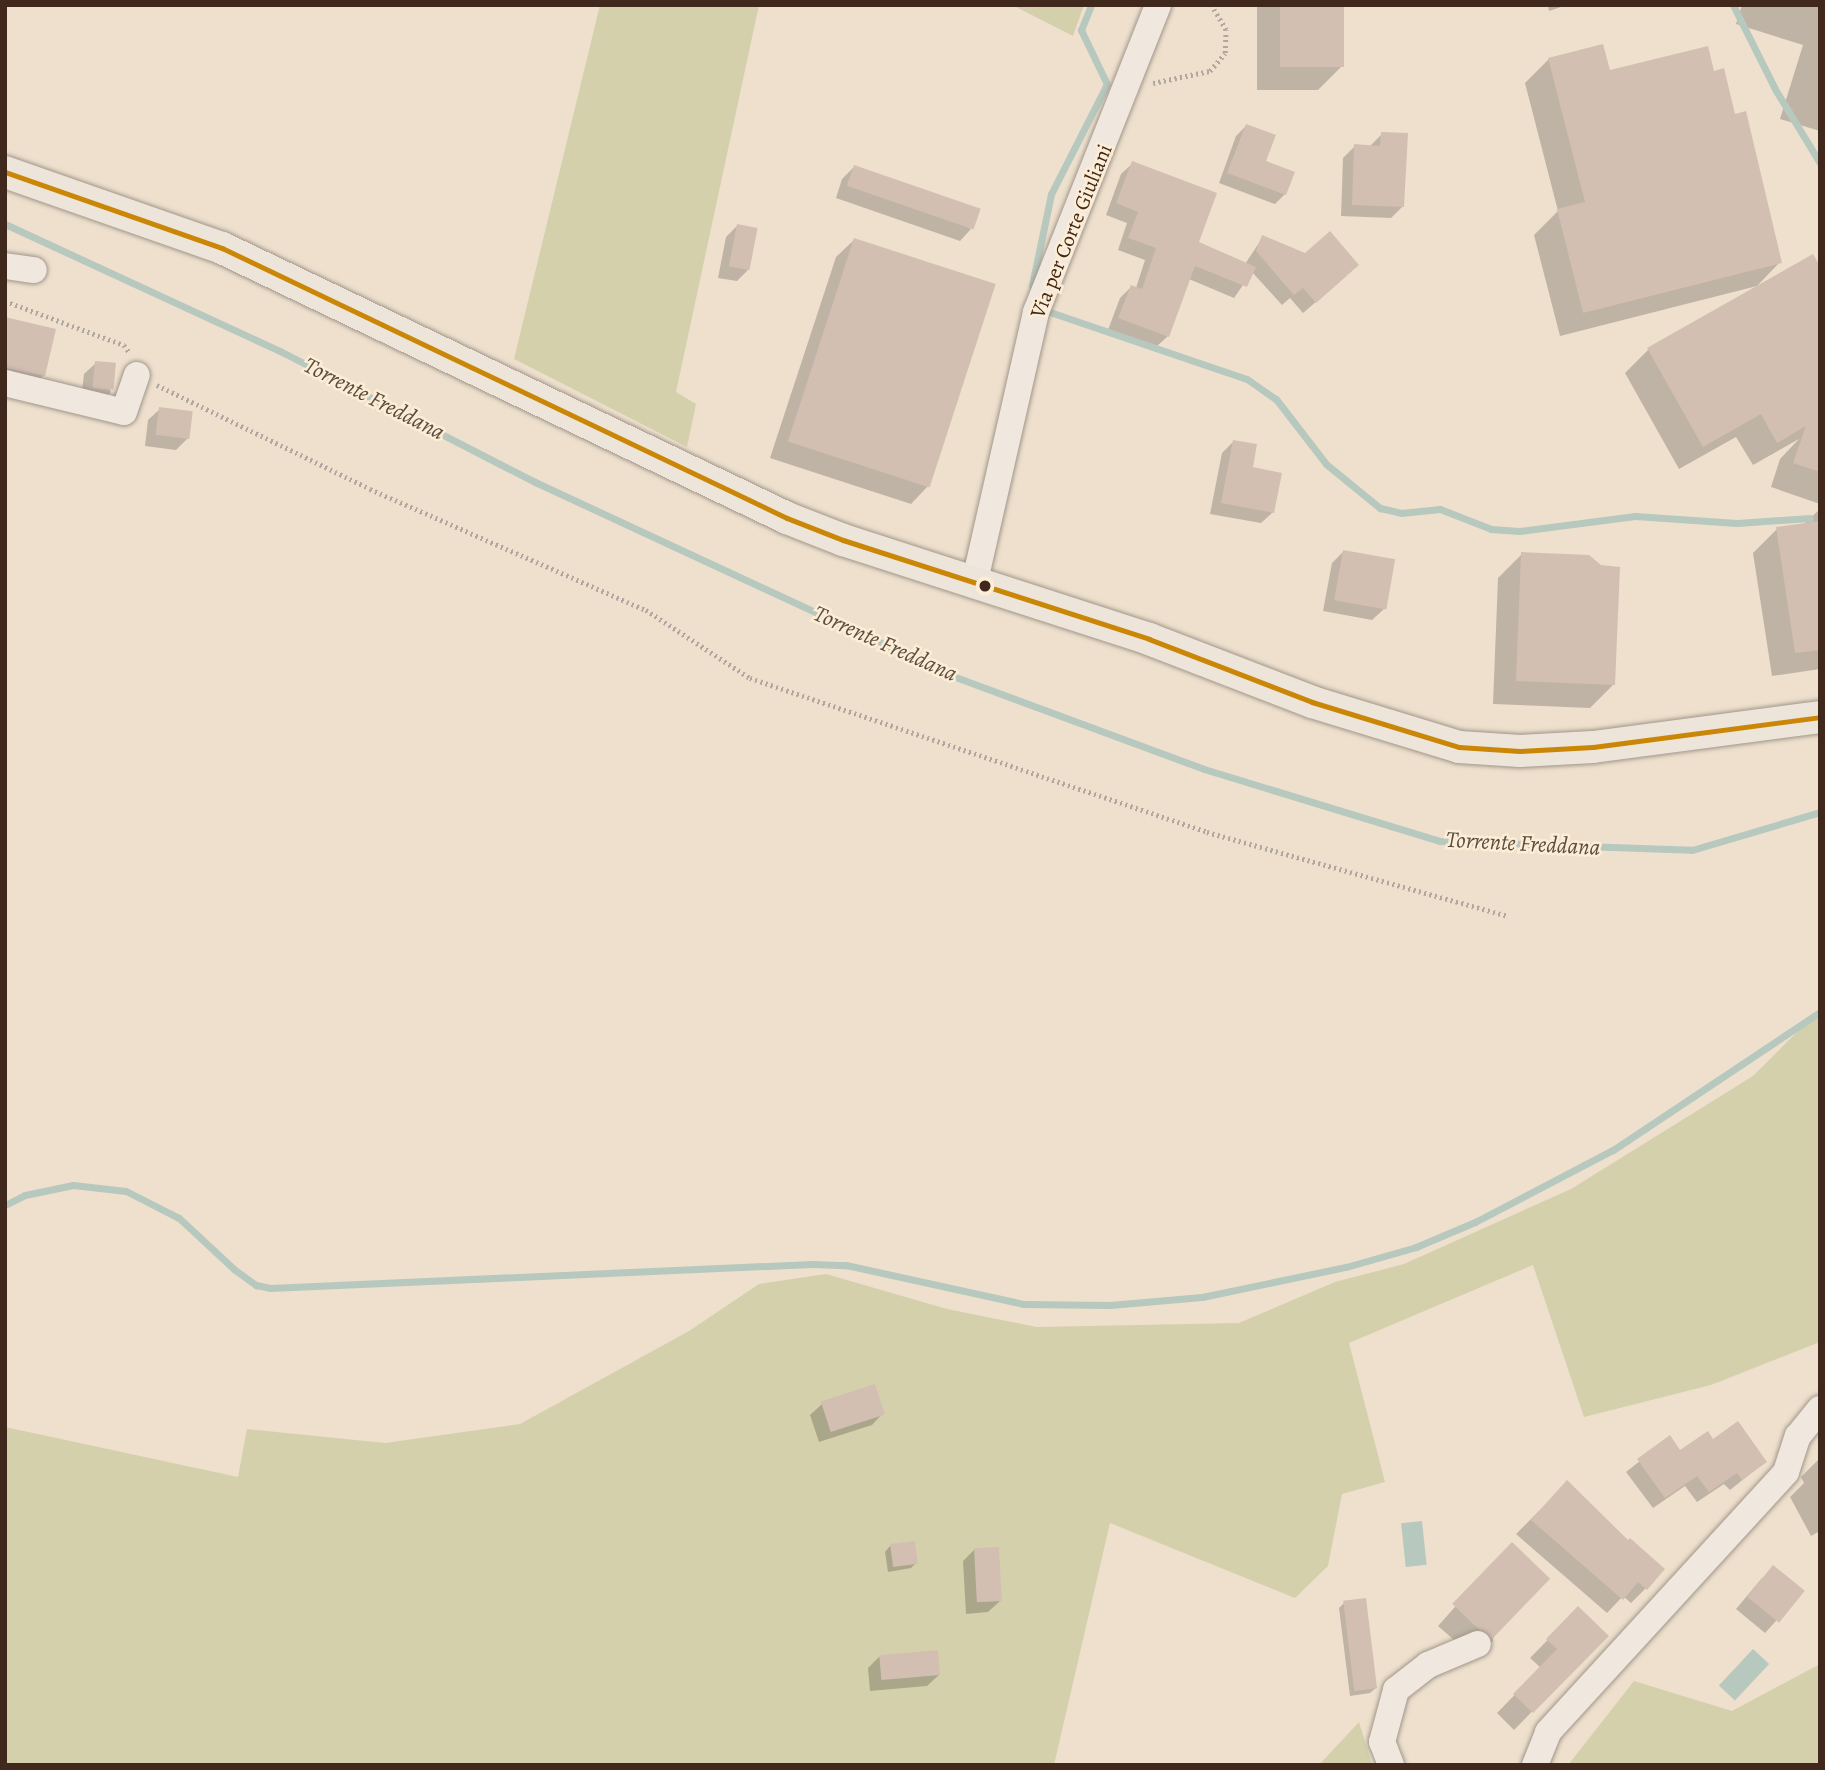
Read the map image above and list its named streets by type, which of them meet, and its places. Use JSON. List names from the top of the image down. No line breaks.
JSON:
{"streets":{"street":["Via per Corte Giuliani"]},"water":["Torrente Freddana"]}
